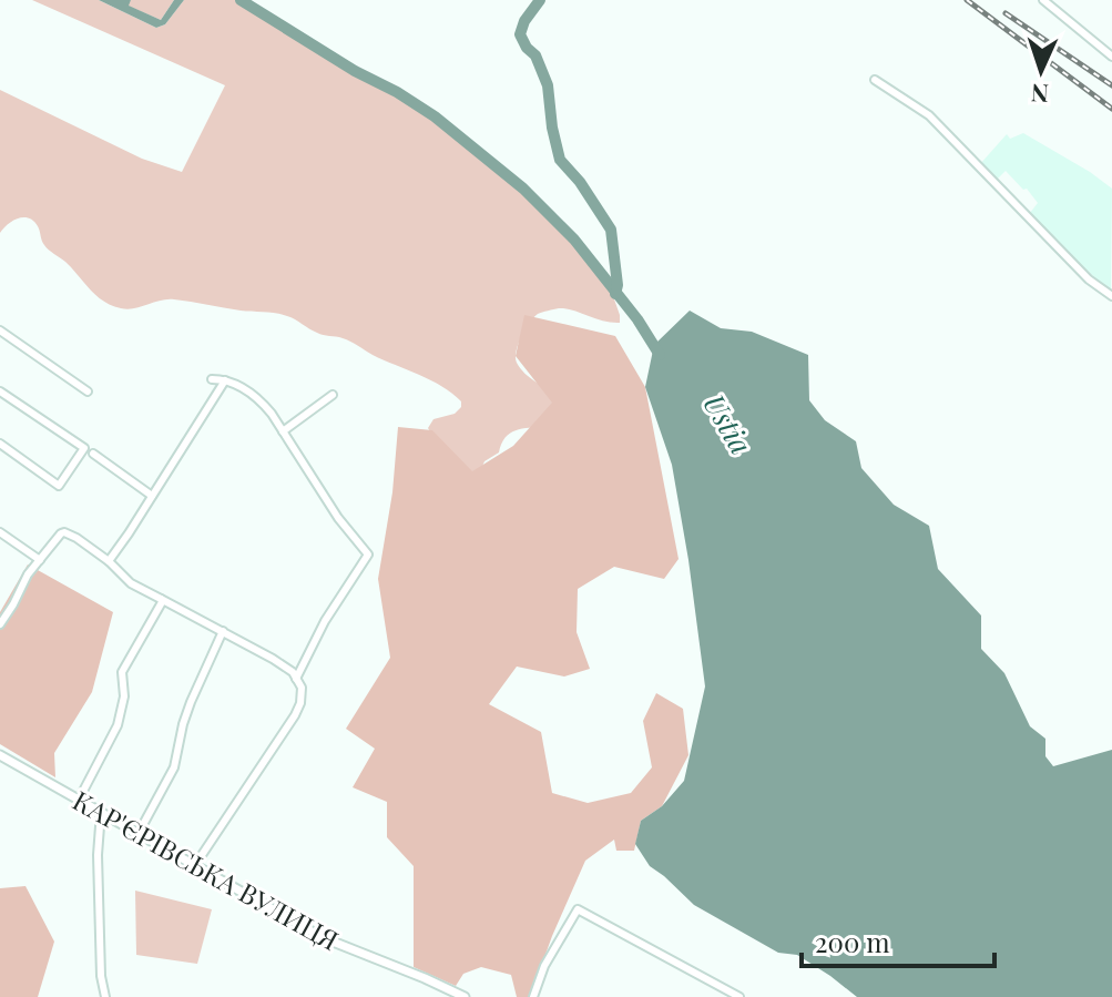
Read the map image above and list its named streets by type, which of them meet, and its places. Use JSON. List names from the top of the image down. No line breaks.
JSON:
{"streets":{"street":["КАР'ЄРІВСЬКА ВУЛИЦЯ"]},"water":["Ustia"],"scale_bar":"200 m","north":"bottom"}
